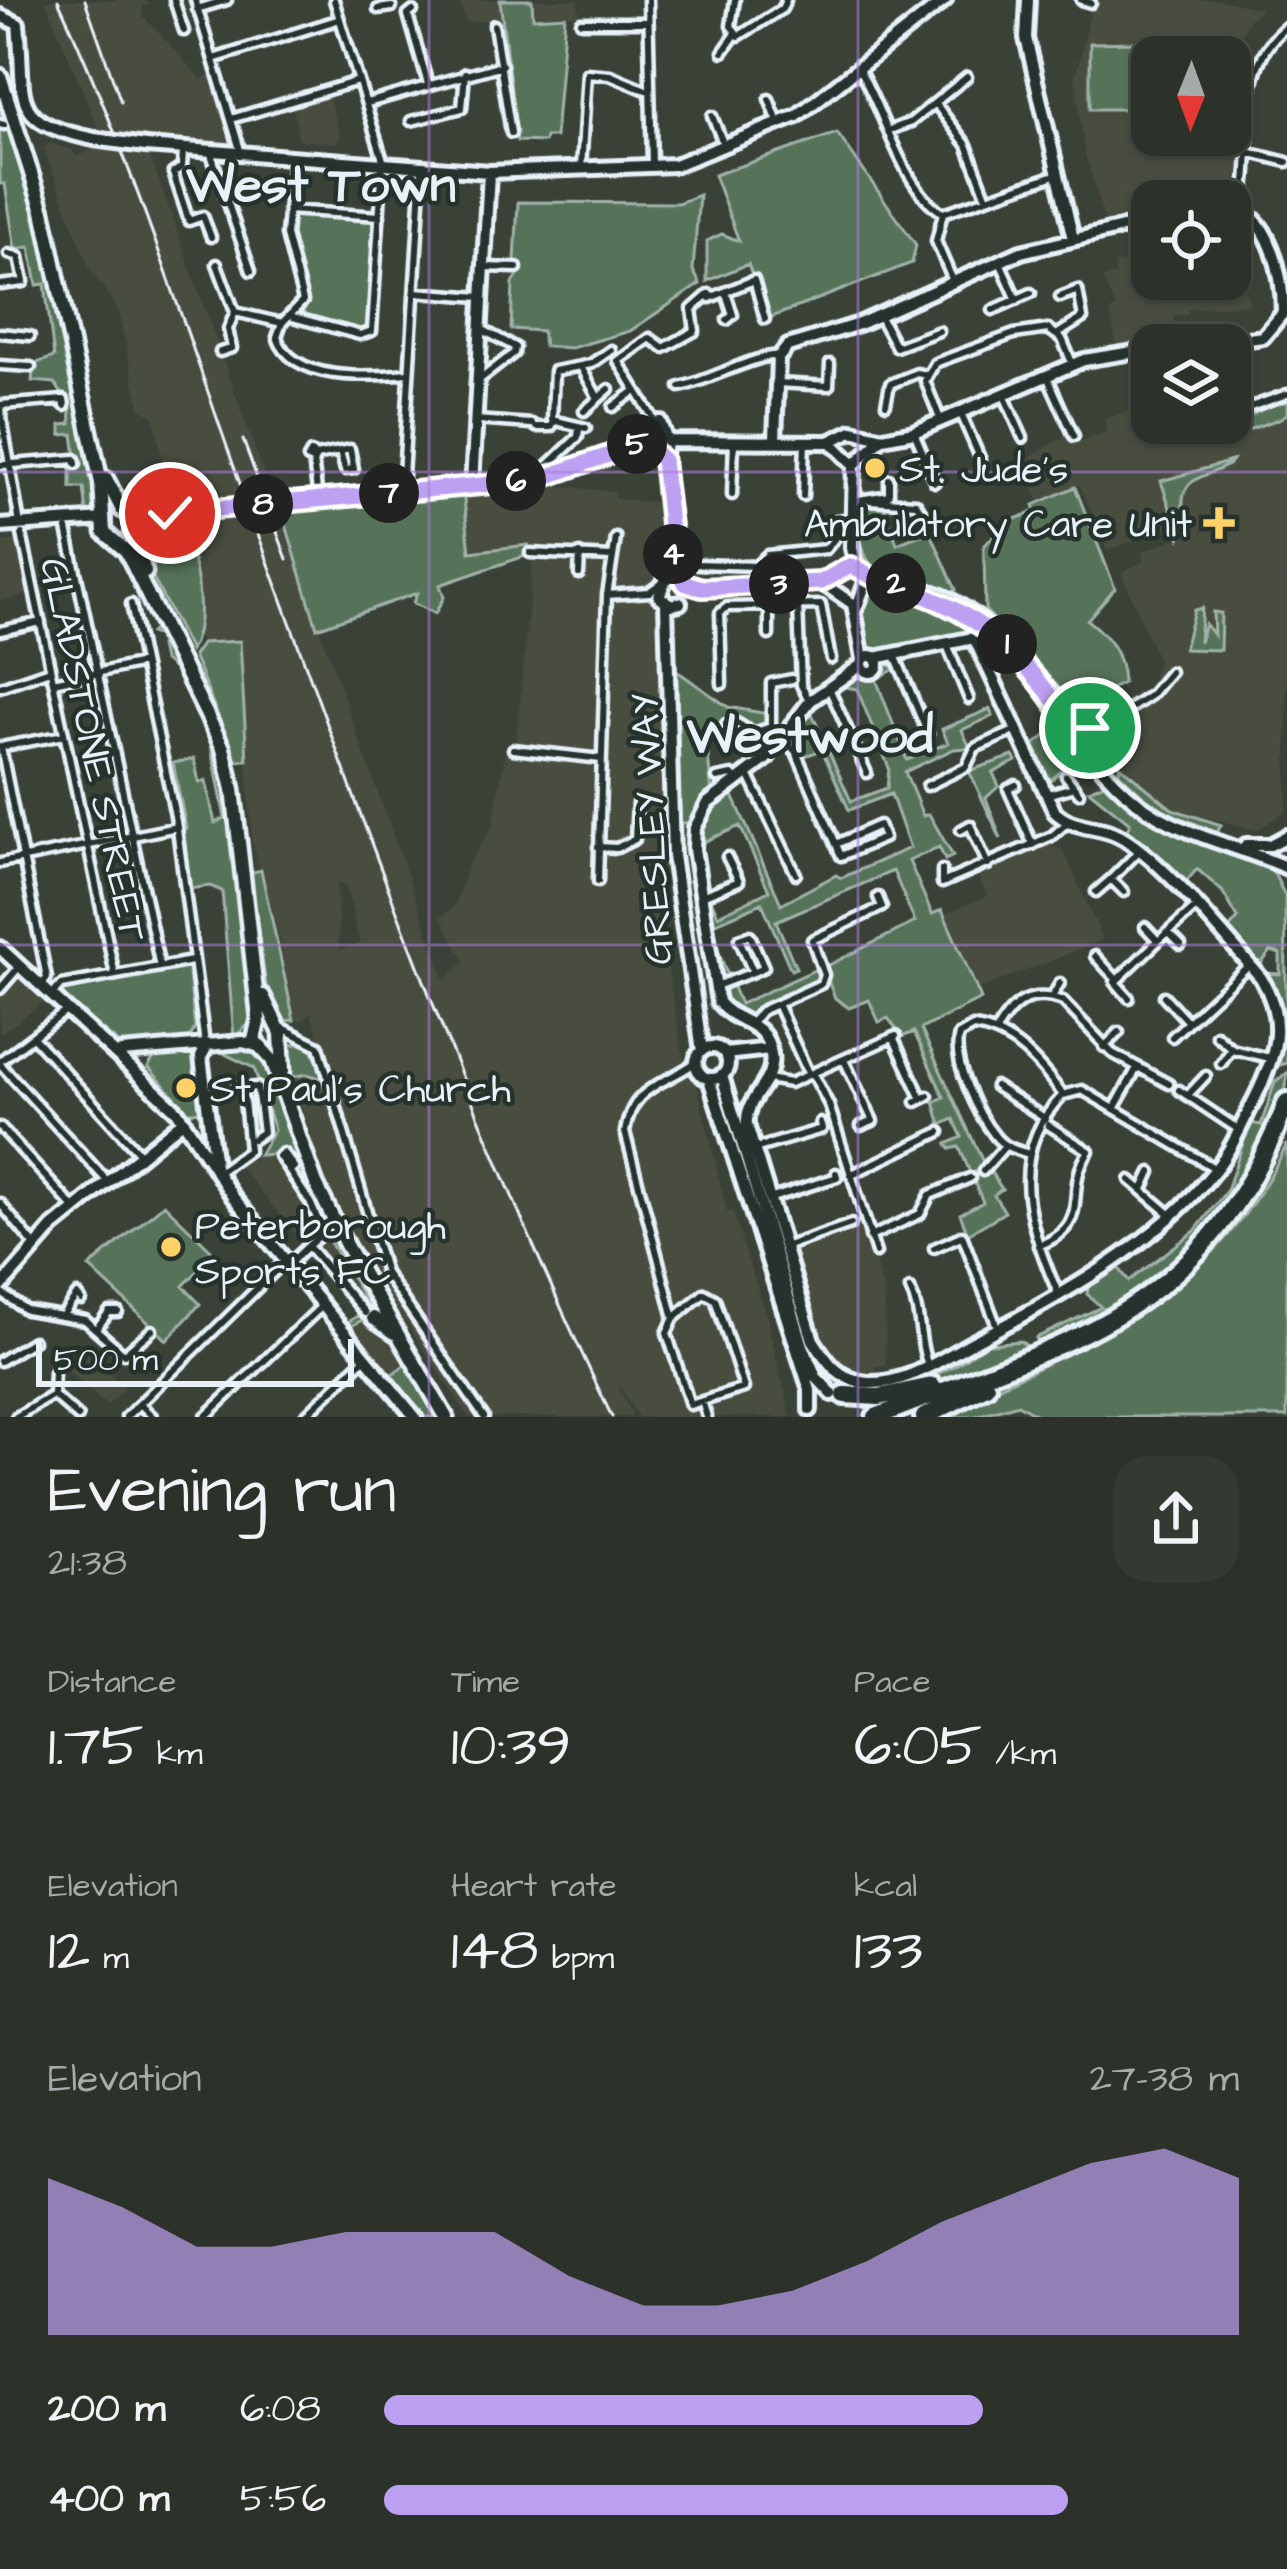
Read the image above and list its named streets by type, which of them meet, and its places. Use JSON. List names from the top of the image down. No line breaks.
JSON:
{"streets":{"street":["GLADSTONE STREET","GRESLEY WAY"]},"districts":["West Town","Westwood"],"places":{"other":["St. Jude's","St Paul's Church","Peterborough Sports FC"],"health":["Ambulatory Care Unit"]},"scale_bar":"500 m","north":"bottom","page":{"pins":["5","6","7","8","4","2","3","1"],"scale":"500 m","heading":["Evening run","21:38"],"stats":[["Distance","1.75 km"],["Time","10:39"],["Pace","6:05 /km"],["Elevation","12 m"],["Heart rate","148 bpm"],["kcal","133"]],"chart":["Elevation","27–38 m"],"list":[{"name":"200 m","note":"6:08"},{"name":"400 m","note":"5:56"}]}}
